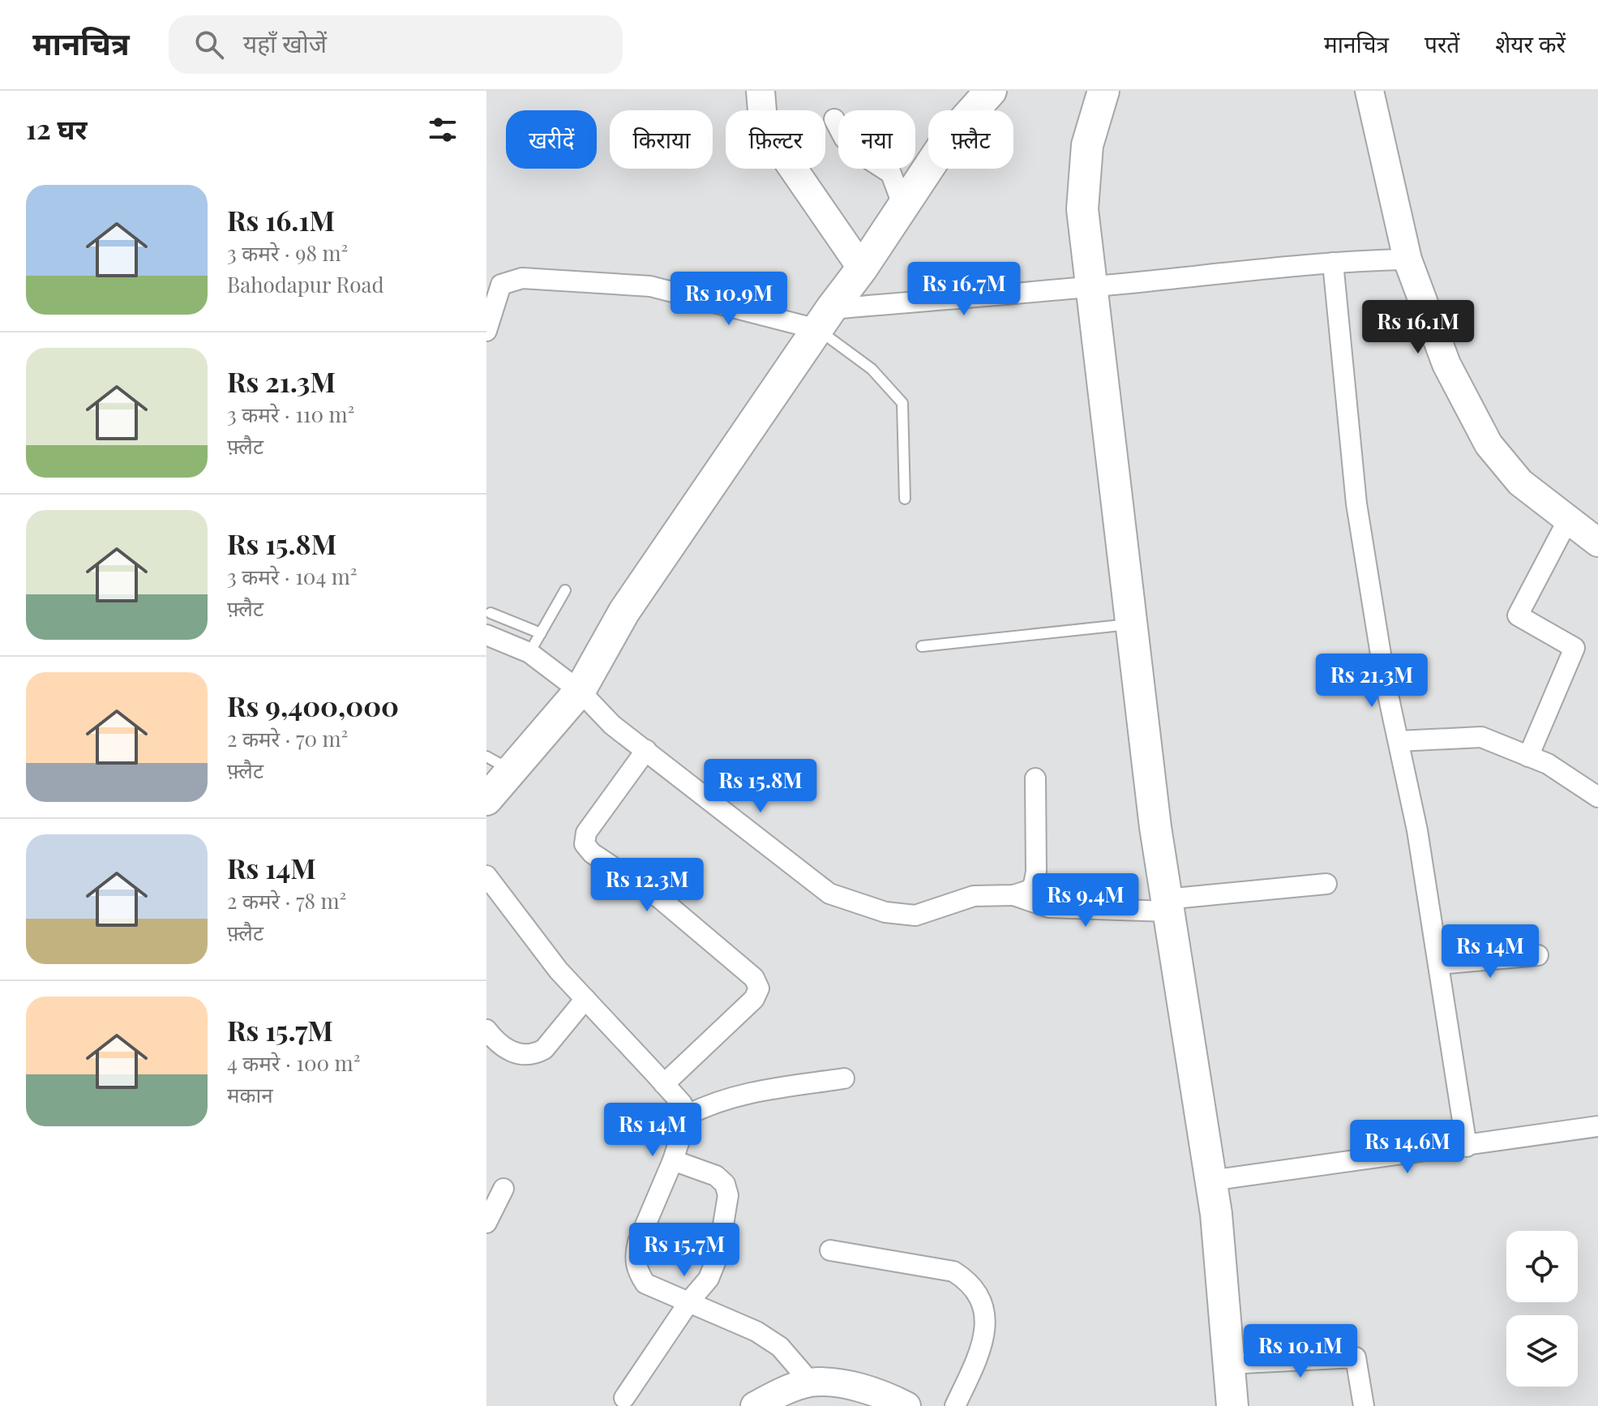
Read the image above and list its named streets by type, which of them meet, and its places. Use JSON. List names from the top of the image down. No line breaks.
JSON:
{"page":{"header":"मानचित्र","search":"यहाँ खोजें","nav":["मानचित्र","परतें","शेयर करें"],"heading":"12 घर","chip":["खरीदें","किराया","फ़िल्टर","नया","फ़्लैट"],"list":[{"name":"Rs 16.1M","note":"3 कमरे · 98 m² · Bahodapur Road"},{"name":"Rs 21.3M","note":"3 कमरे · 110 m² · फ़्लैट"},{"name":"Rs 15.8M","note":"3 कमरे · 104 m² · फ़्लैट"},{"name":"Rs 9,400,000","note":"2 कमरे · 70 m² · फ़्लैट"},{"name":"Rs 14M","note":"2 कमरे · 78 m² · फ़्लैट"},{"name":"Rs 15.7M","note":"4 कमरे · 100 m² · मकान"}],"price":["Rs 16.7M","Rs 10.9M","Rs 16.1M","Rs 21.3M","Rs 15.8M","Rs 12.3M","Rs 9.4M","Rs 14M","Rs 14M","Rs 14.6M","Rs 15.7M","Rs 10.1M"]}}
